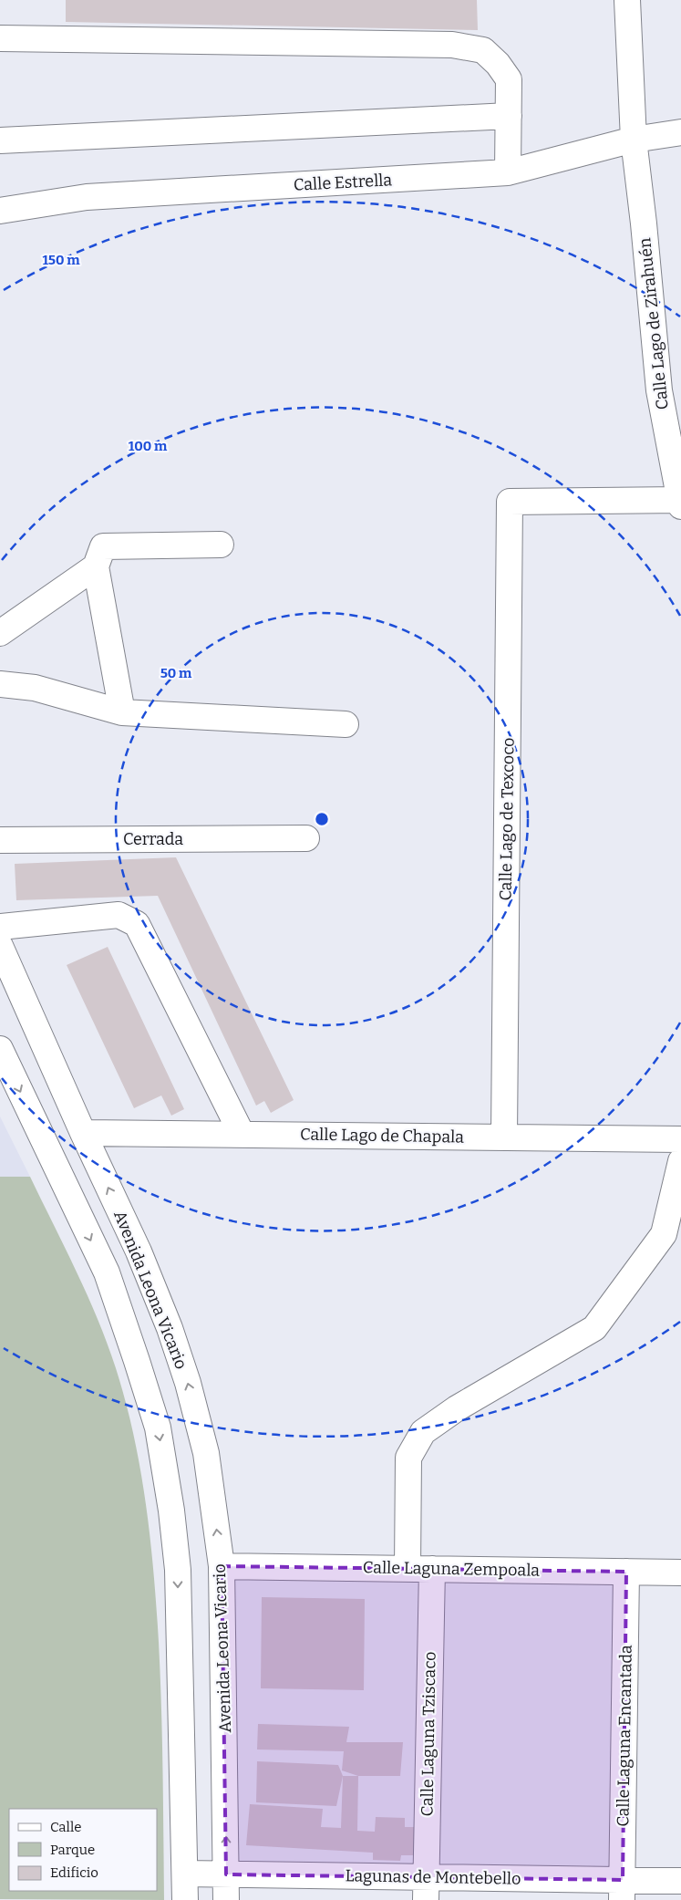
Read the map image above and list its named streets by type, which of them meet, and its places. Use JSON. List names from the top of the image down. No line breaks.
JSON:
{"streets":{"street":["Calle Estrella","Calle Lago de Zirahuén","Calle Lago de Texcoco","Cerrada","Calle Lago de Chapala","Avenida Leona Vicario","Calle Laguna Zempoala","Calle Laguna Tziscaco","Calle Laguna Encantada","Lagunas de Montebello"]},"crossings":[["Calle Estrella","Calle Lago de Zirahuén"],["Calle Lago de Zirahuén","Calle Lago de Texcoco"],["Calle Lago de Texcoco","Calle Lago de Chapala"],["Calle Lago de Chapala","Avenida Leona Vicario"],["Avenida Leona Vicario","Calle Laguna Zempoala"],["Avenida Leona Vicario","Lagunas de Montebello"],["Calle Laguna Zempoala","Calle Laguna Tziscaco"],["Calle Laguna Zempoala","Calle Laguna Encantada"],["Calle Laguna Tziscaco","Lagunas de Montebello"],["Calle Laguna Encantada","Lagunas de Montebello"]],"legend":["Calle","Parque","Edificio"],"rings":["150 m","100 m","50 m"]}
